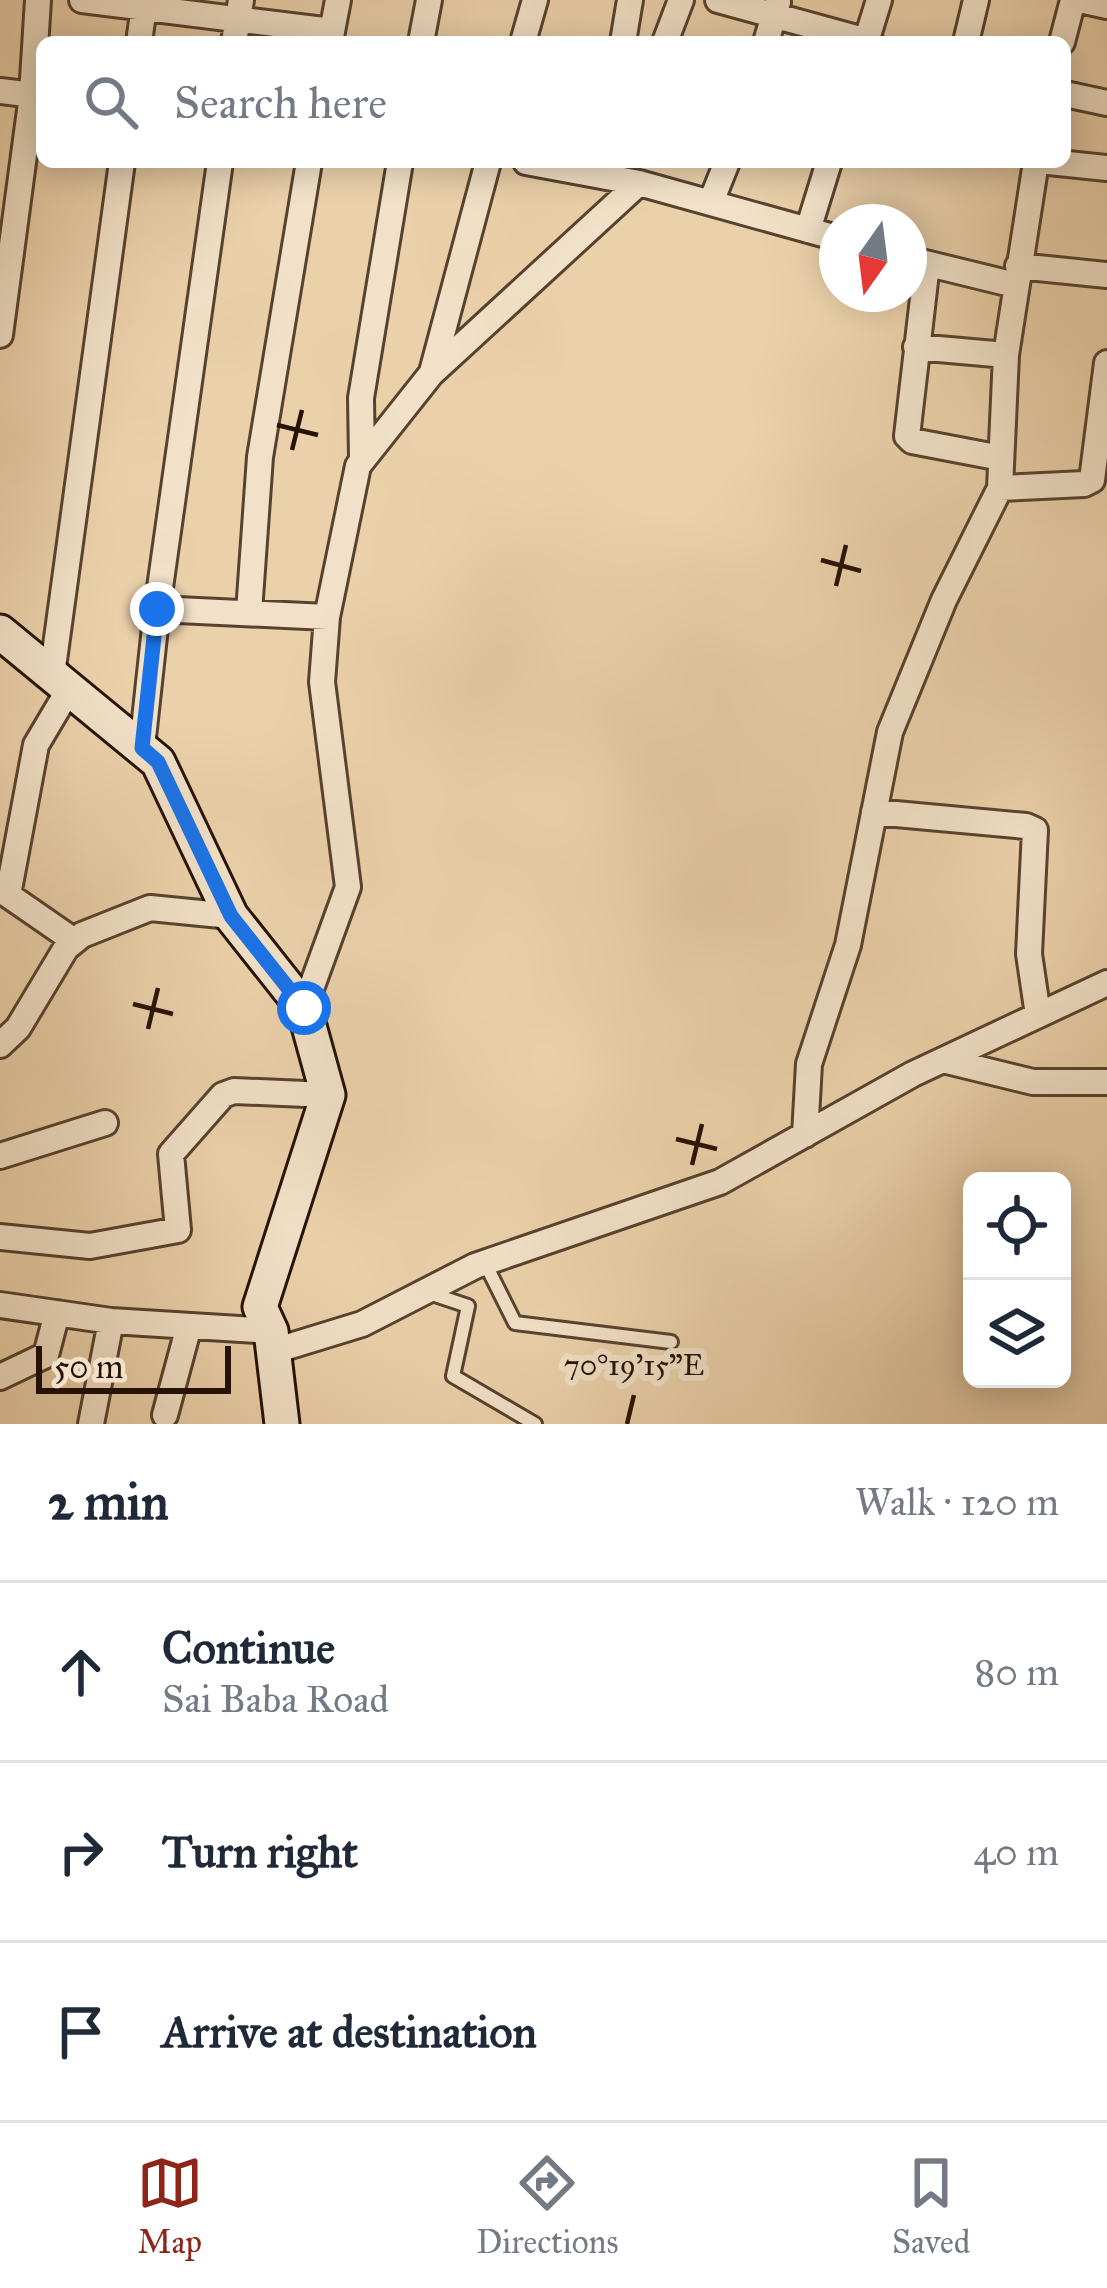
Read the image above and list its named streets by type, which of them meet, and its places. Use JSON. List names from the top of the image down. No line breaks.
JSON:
{"scale_bar":"50 m","north":"bottom","page":{"search":"Search here","scale":"50 m","heading":["2 min","Walk · 120 m"],"list":[["Continue","Sai Baba Road","80 m"],["Turn right","40 m"],"Arrive at destination"],"nav":["Map","Directions","Saved"]},"coordinates":["70°19'15\"E"]}
